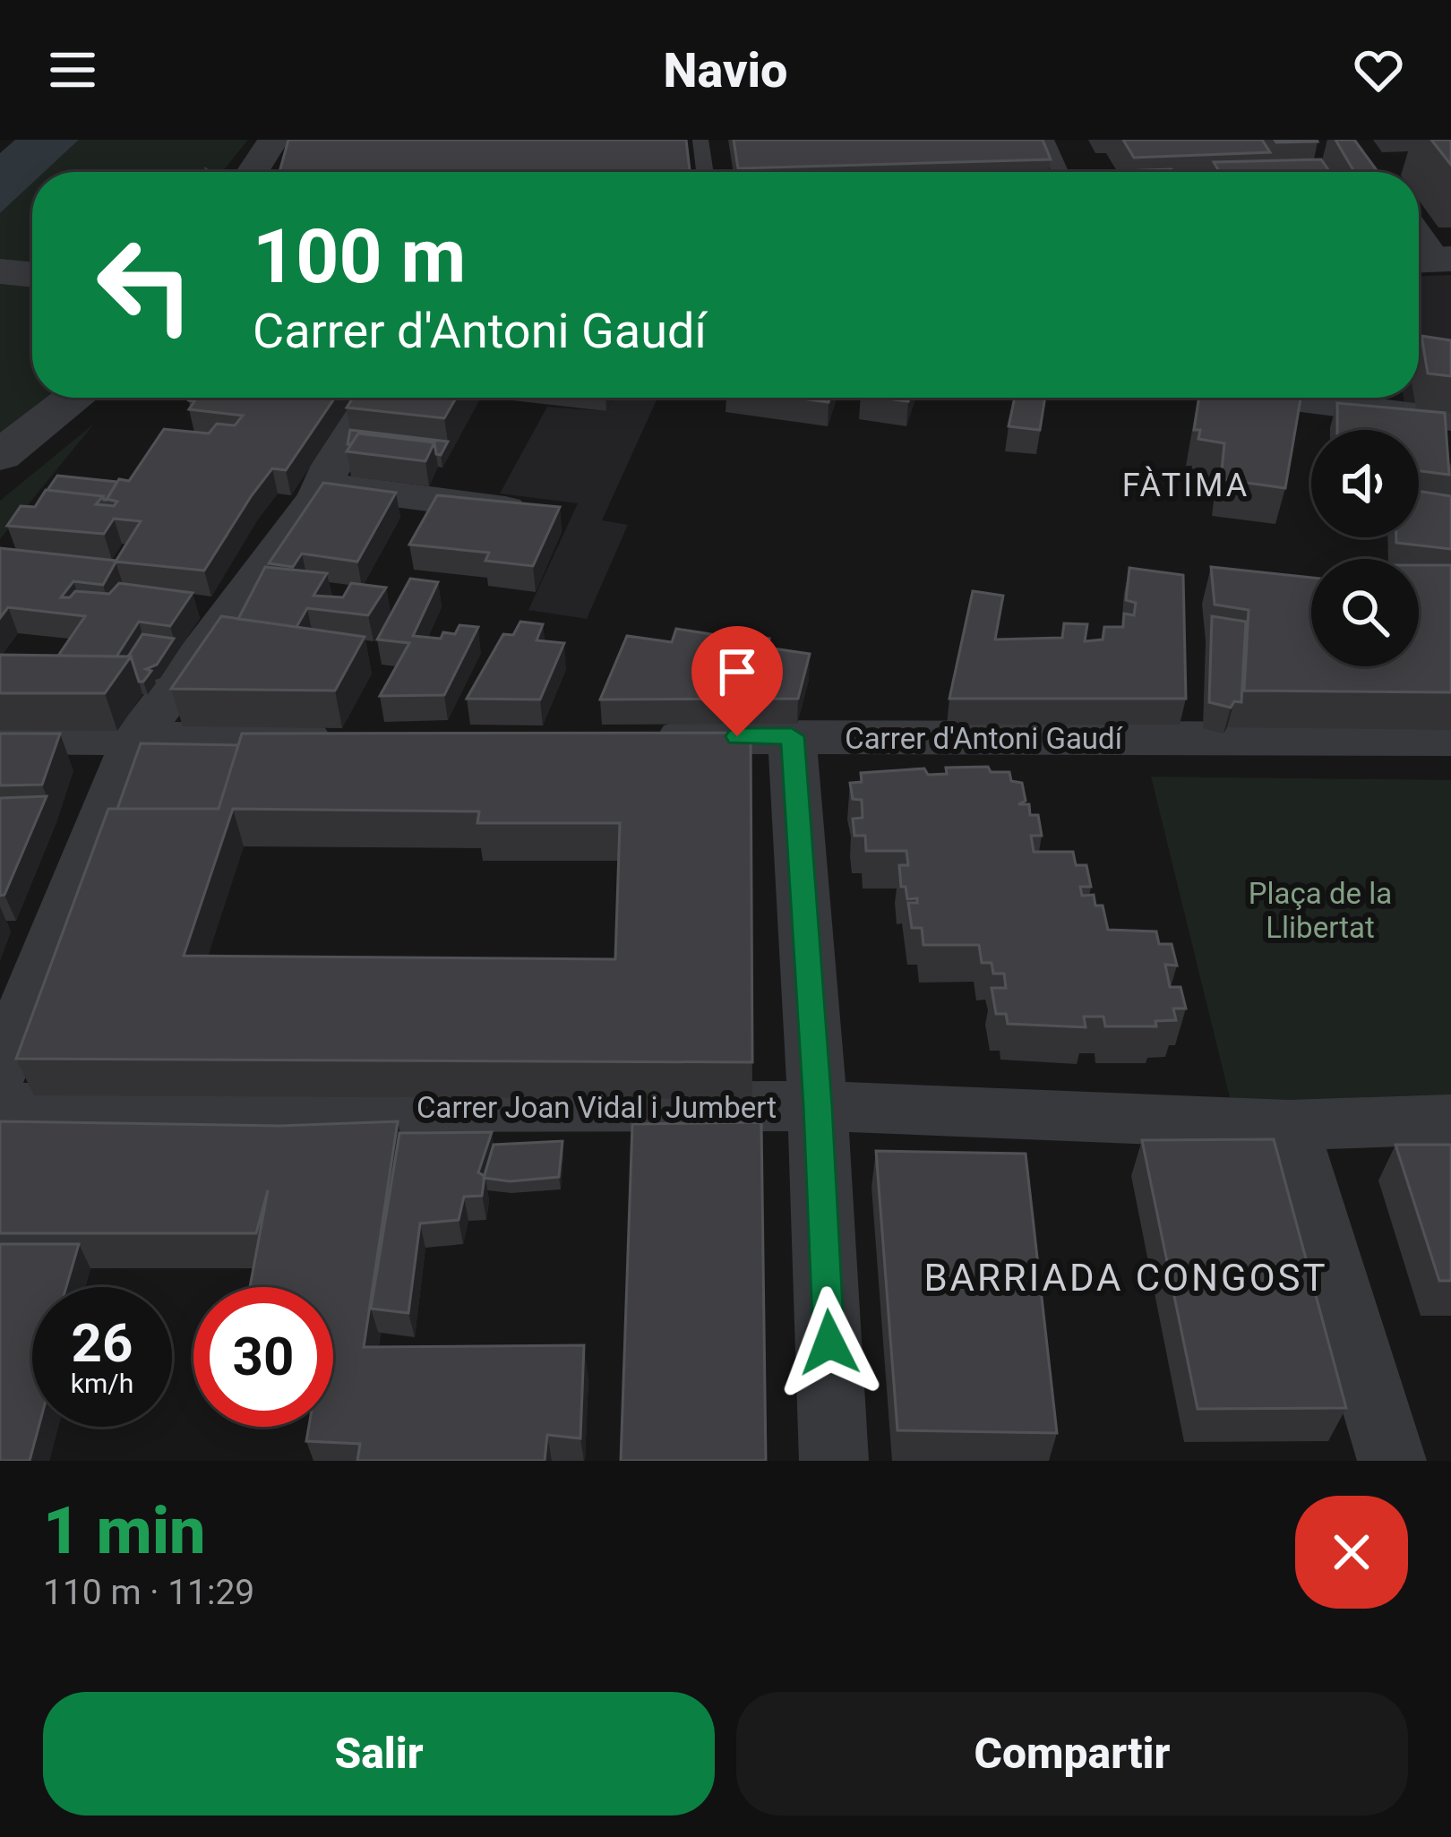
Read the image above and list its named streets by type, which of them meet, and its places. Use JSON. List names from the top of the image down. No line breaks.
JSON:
{"streets":{"street":["Carrer d'Antoni Gaudí","Carrer Joan Vidal i Jumbert"]},"districts":["FÀTIMA","BARRIADA CONGOST"],"parks":["Plaça de la Llibertat"],"page":{"header":"Navio","turn":["100 m","Carrer d'Antoni Gaudí"],"speed":"26 km/h","limit":"30","heading":["1 min","110 m · 11:29"],"buttons":["Salir","Compartir"]}}
